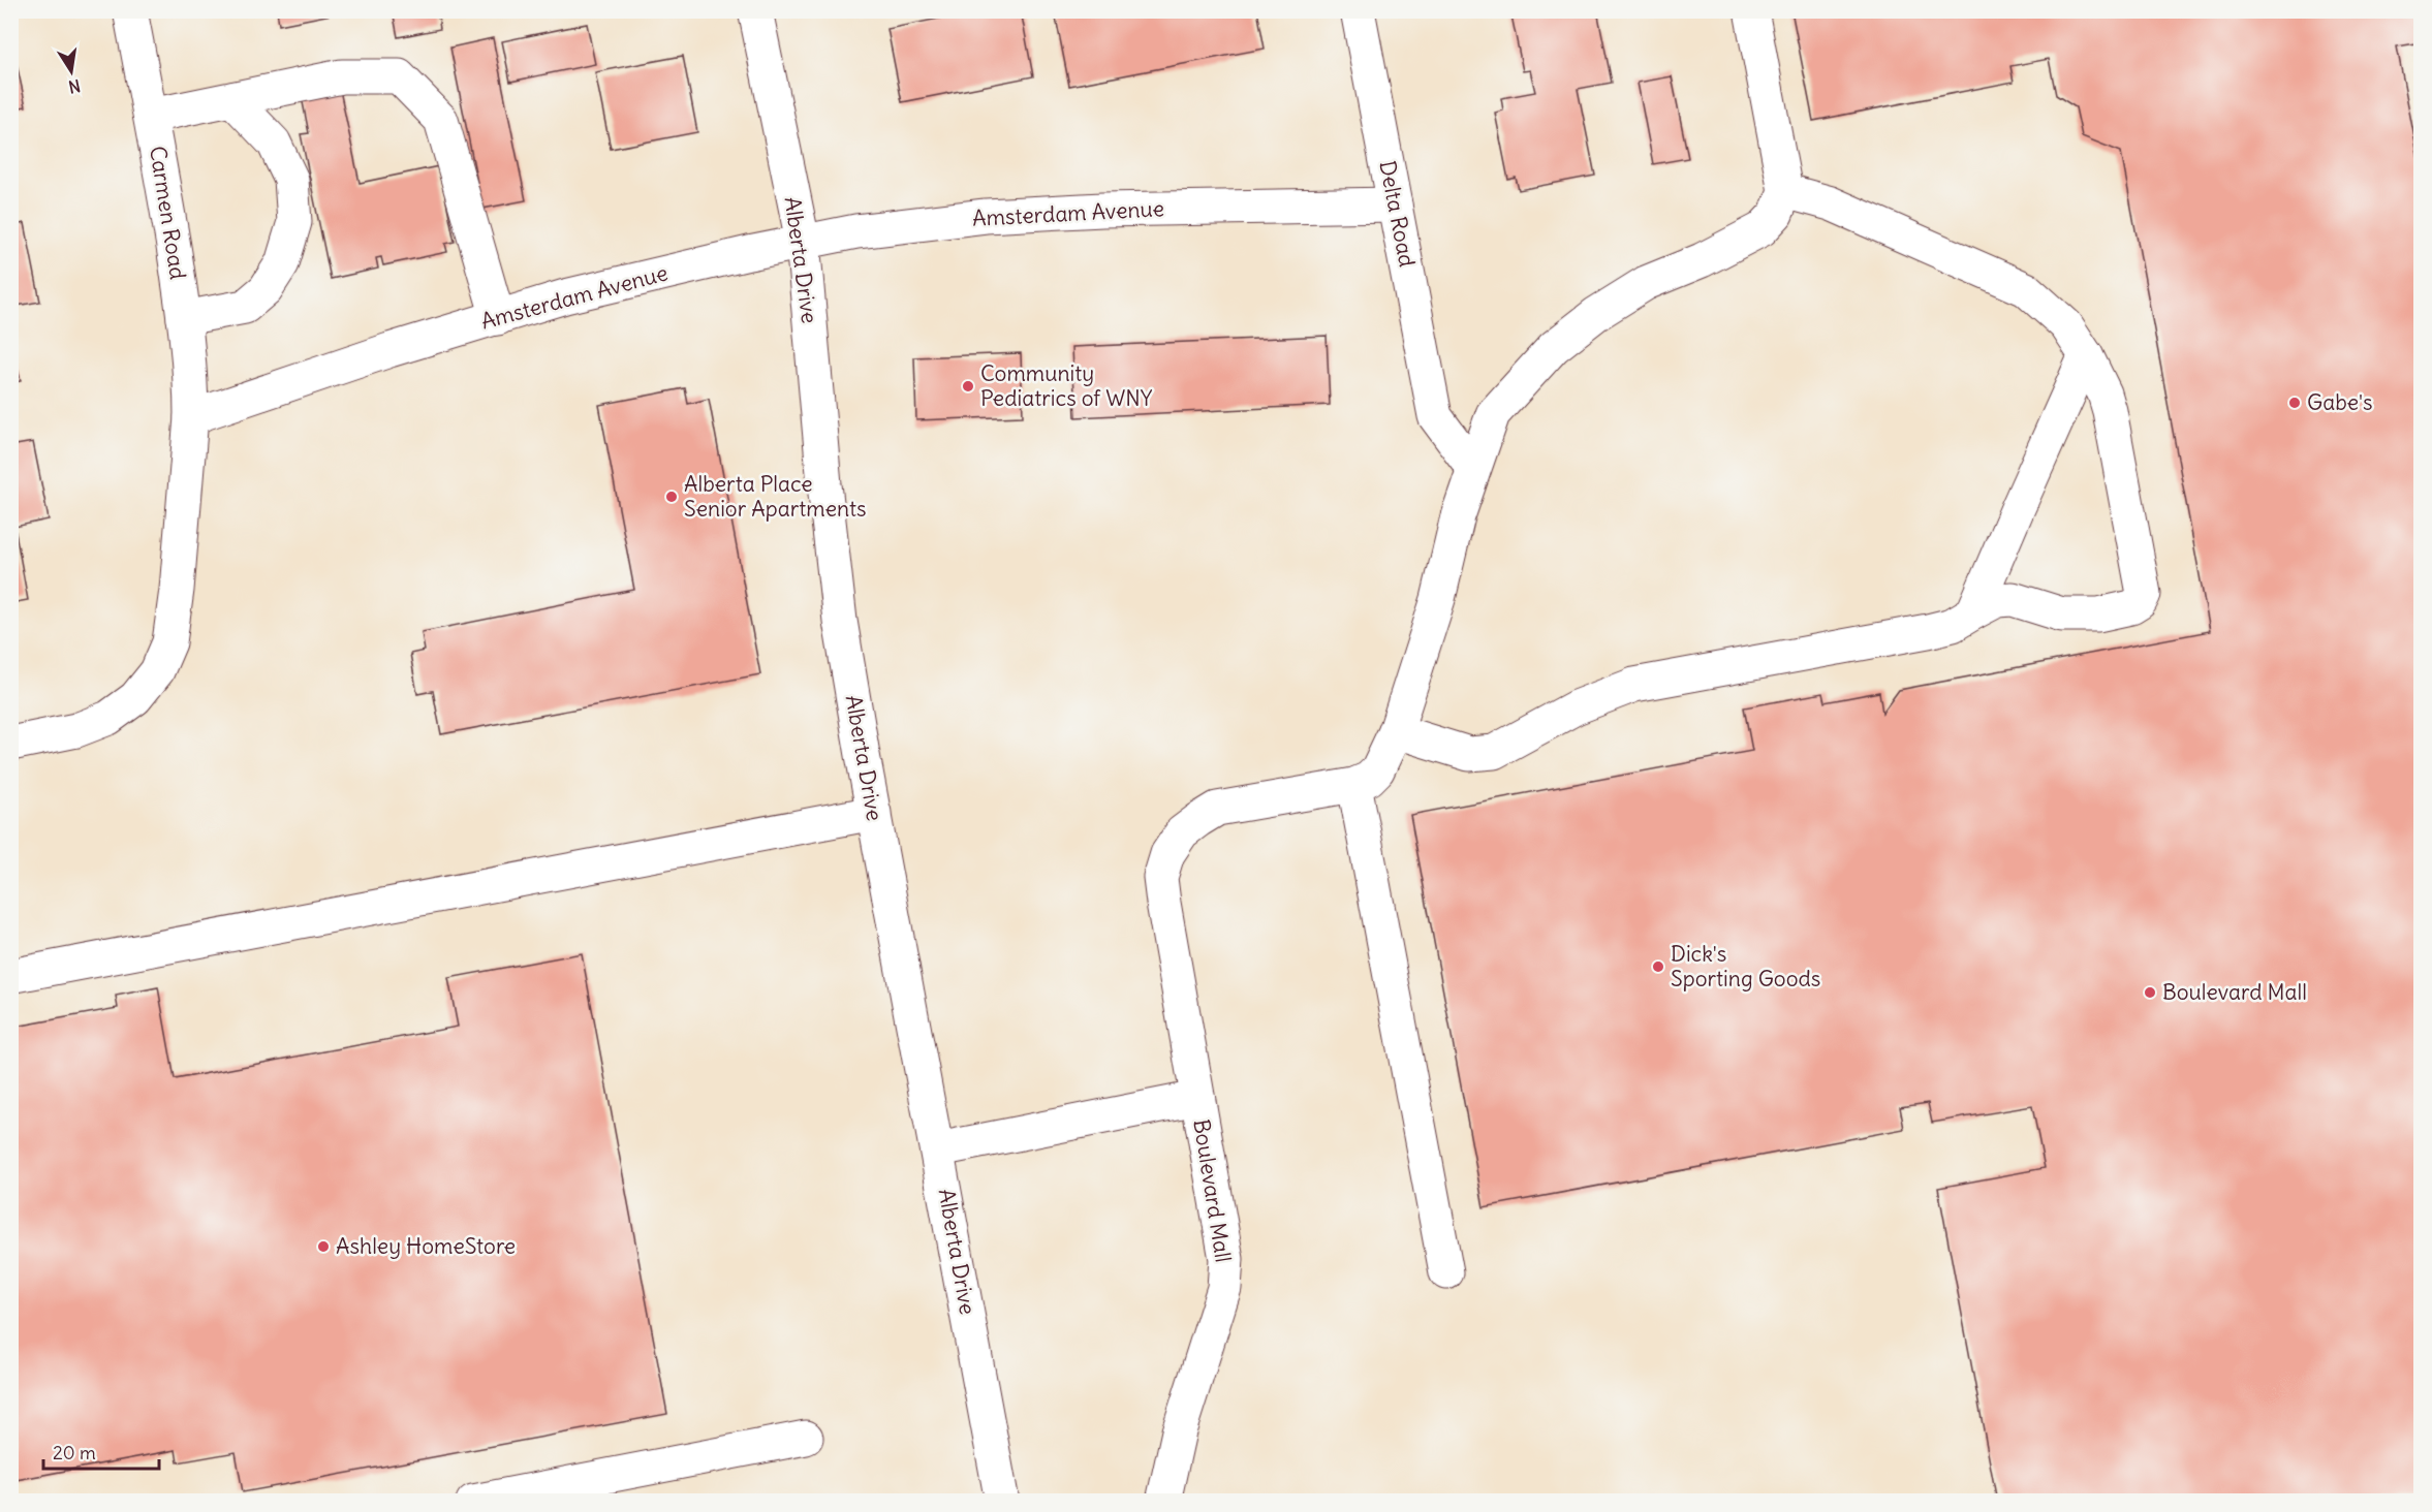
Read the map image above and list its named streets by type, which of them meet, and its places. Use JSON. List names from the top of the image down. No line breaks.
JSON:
{"streets":{"street":["Carmen Road","Amsterdam Avenue","Delta Road","Alberta Drive","Boulevard Mall"]},"crossings":[["Carmen Road","Amsterdam Avenue"],["Amsterdam Avenue","Delta Road"],["Amsterdam Avenue","Alberta Drive"],["Alberta Drive","Boulevard Mall"]],"places":["Community Pediatrics of WNY","Gabe's","Alberta Place Senior Apartments","Dick's Sporting Goods","Boulevard Mall","Ashley HomeStore"],"scale_bar":"20 m","north":"bottom"}
